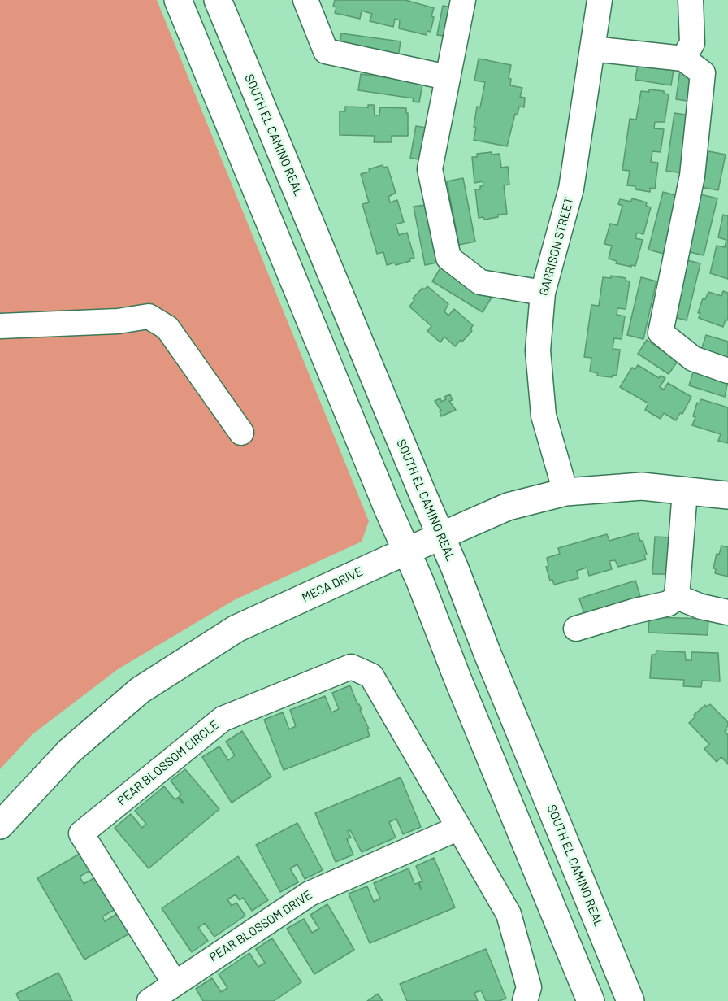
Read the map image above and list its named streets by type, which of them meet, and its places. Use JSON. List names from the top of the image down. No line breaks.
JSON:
{"streets":{"main road":["SOUTH EL CAMINO REAL","MESA DRIVE"],"street":["GARRISON STREET","PEAR BLOSSOM CIRCLE","PEAR BLOSSOM DRIVE"]},"crossings":[["SOUTH EL CAMINO REAL","MESA DRIVE"],["GARRISON STREET","MESA DRIVE"],["PEAR BLOSSOM CIRCLE","PEAR BLOSSOM DRIVE"]]}
